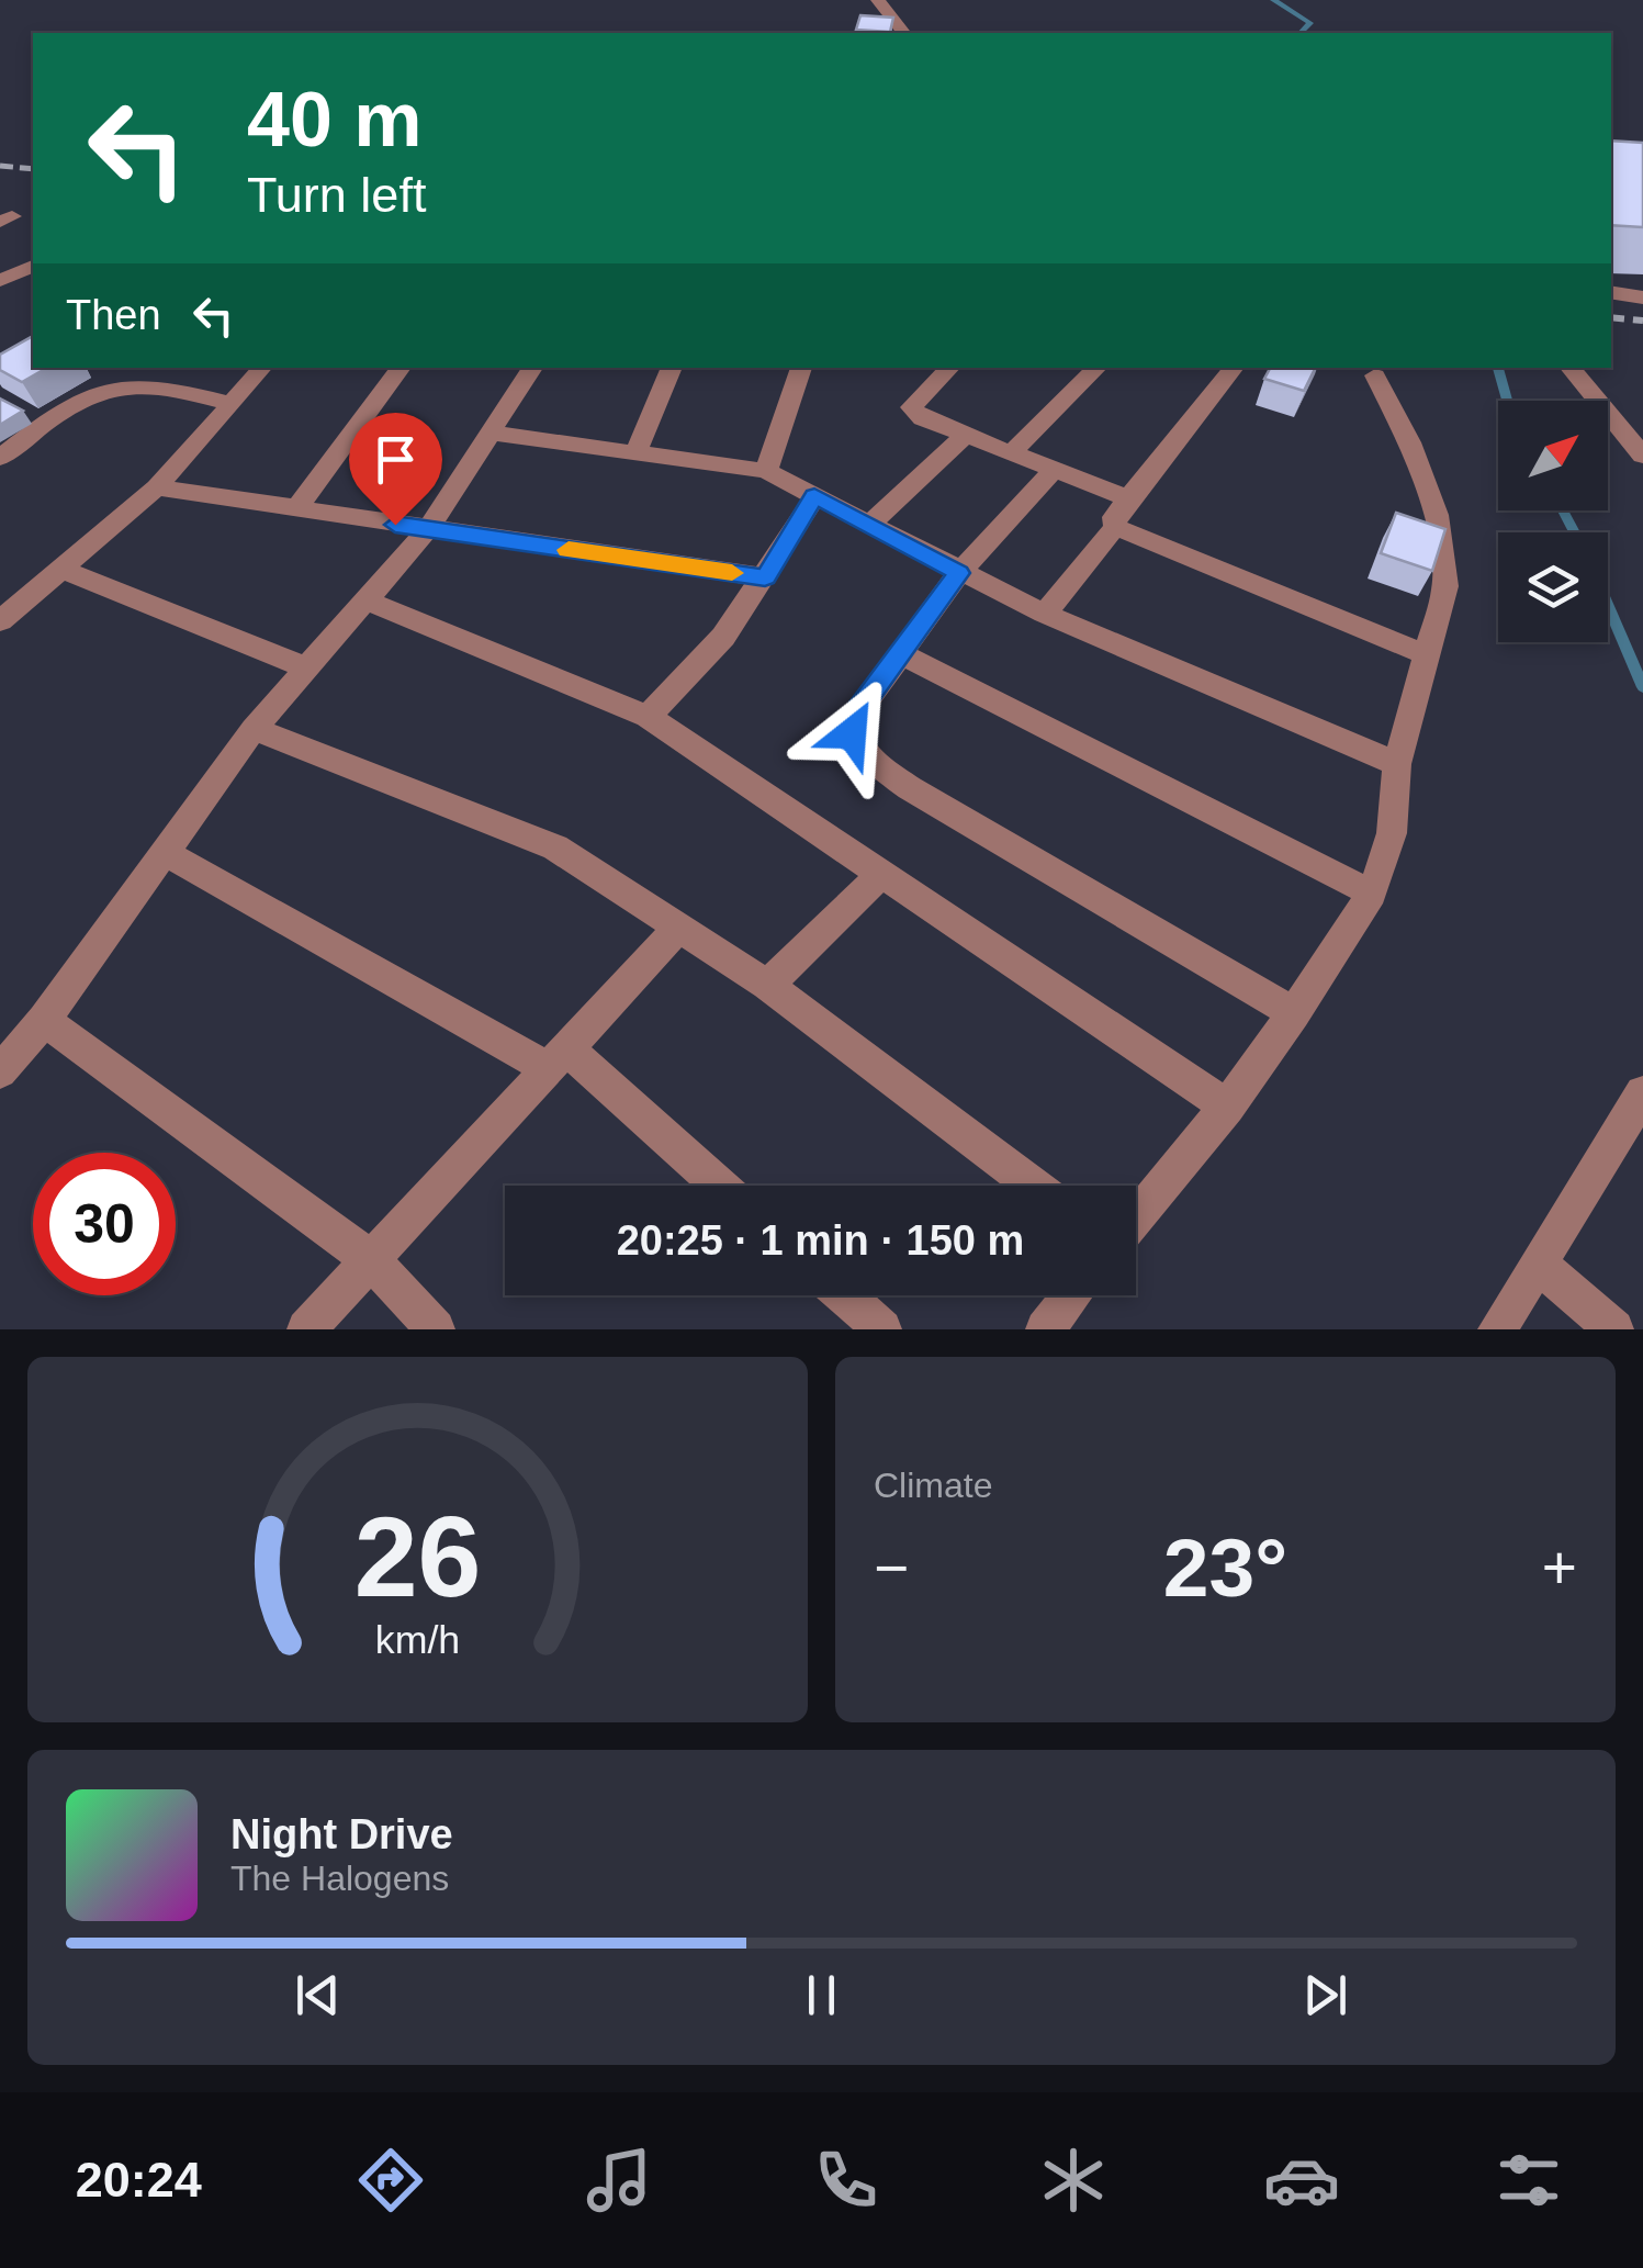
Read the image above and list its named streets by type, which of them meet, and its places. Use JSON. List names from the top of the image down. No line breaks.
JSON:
{"north":"top right","page":{"turn":["40 m","Turn left"],"then":"Then","limit":"30","trip":"20:25 · 1 min · 150 m","tile":"Climate","heat":["−","23°","+"],"song":["Night Drive","The Halogens"],"tabs":"20:24","gauge":["26","km/h"]}}
